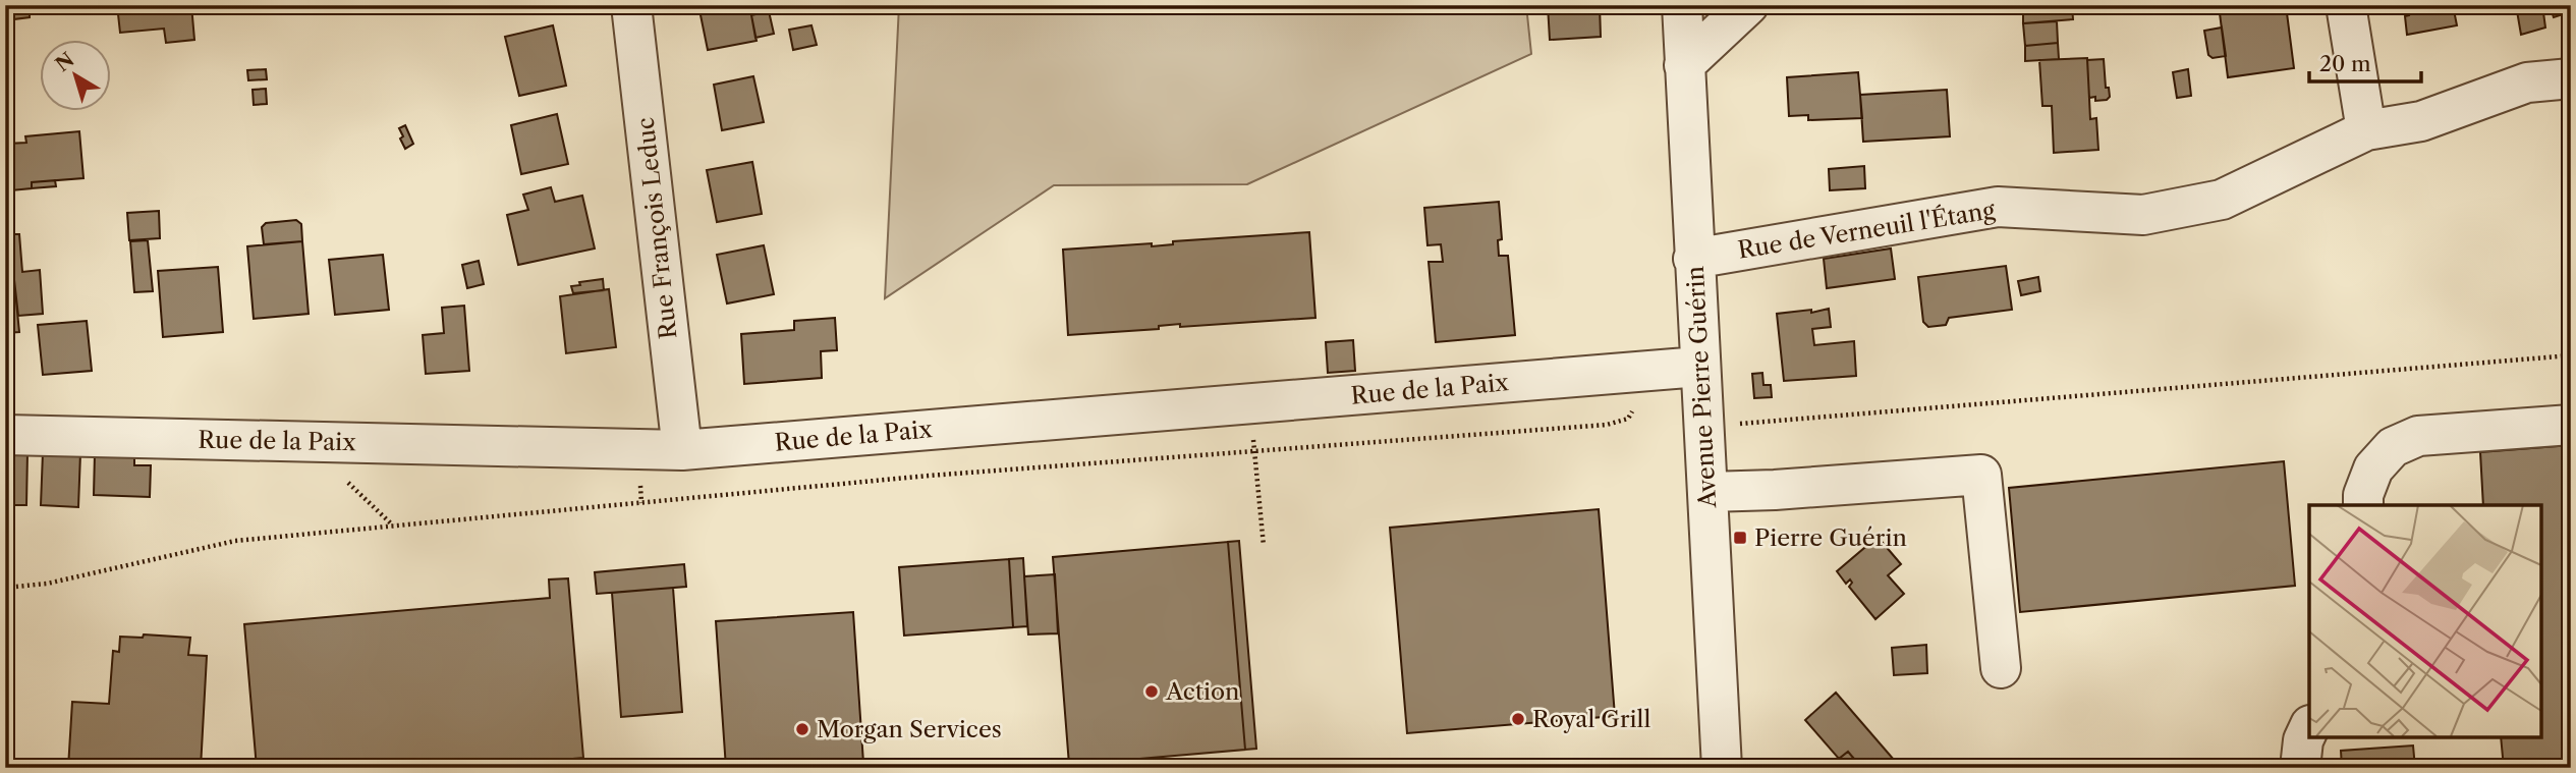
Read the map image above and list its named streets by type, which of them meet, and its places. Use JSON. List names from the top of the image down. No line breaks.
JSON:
{"streets":{"street":["Rue François Leduc","Rue de Verneuil l'Étang","Avenue Pierre Guérin","Rue de la Paix"]},"crossings":[["Rue François Leduc","Rue de la Paix"],["Rue de Verneuil l'Étang","Avenue Pierre Guérin"],["Avenue Pierre Guérin","Rue de la Paix"]],"places":{"transit":["Pierre Guérin"],"other":["Action","Royal Grill","Morgan Services"]},"scale_bar":"20 m","north":"top left"}
